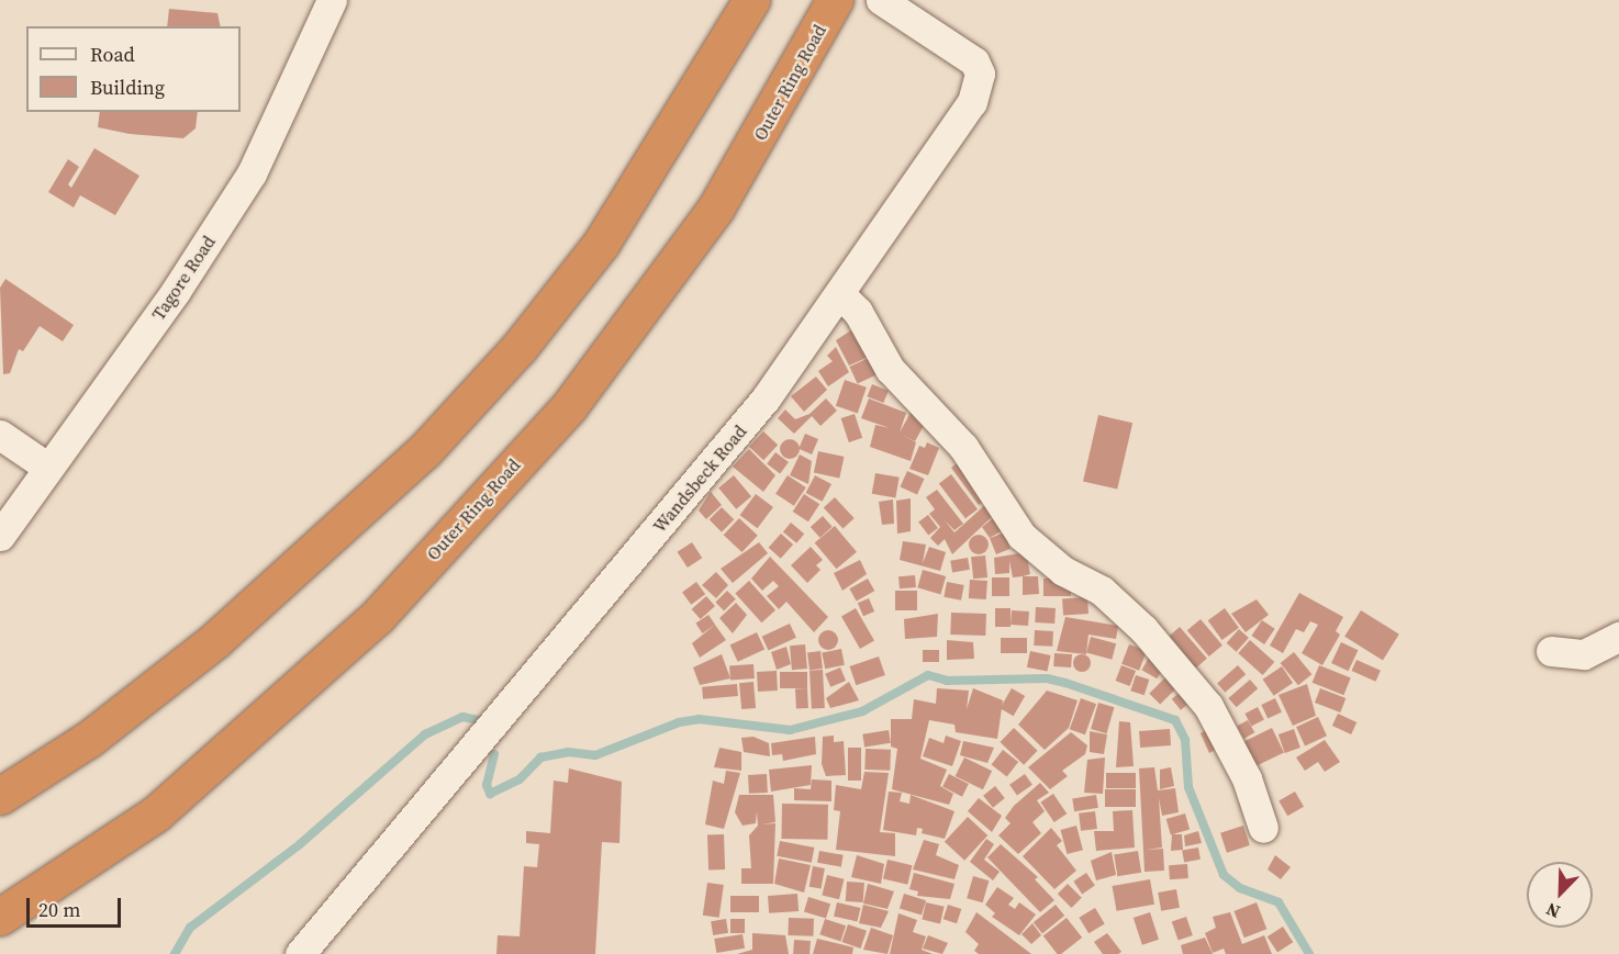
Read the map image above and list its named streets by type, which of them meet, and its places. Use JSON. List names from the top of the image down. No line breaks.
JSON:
{"streets":{"highway":["Outer Ring Road"],"street":["Tagore Road","Wandsbeck Road"]},"legend":["Road","Building"],"scale_bar":"20 m","north":"bottom left"}
